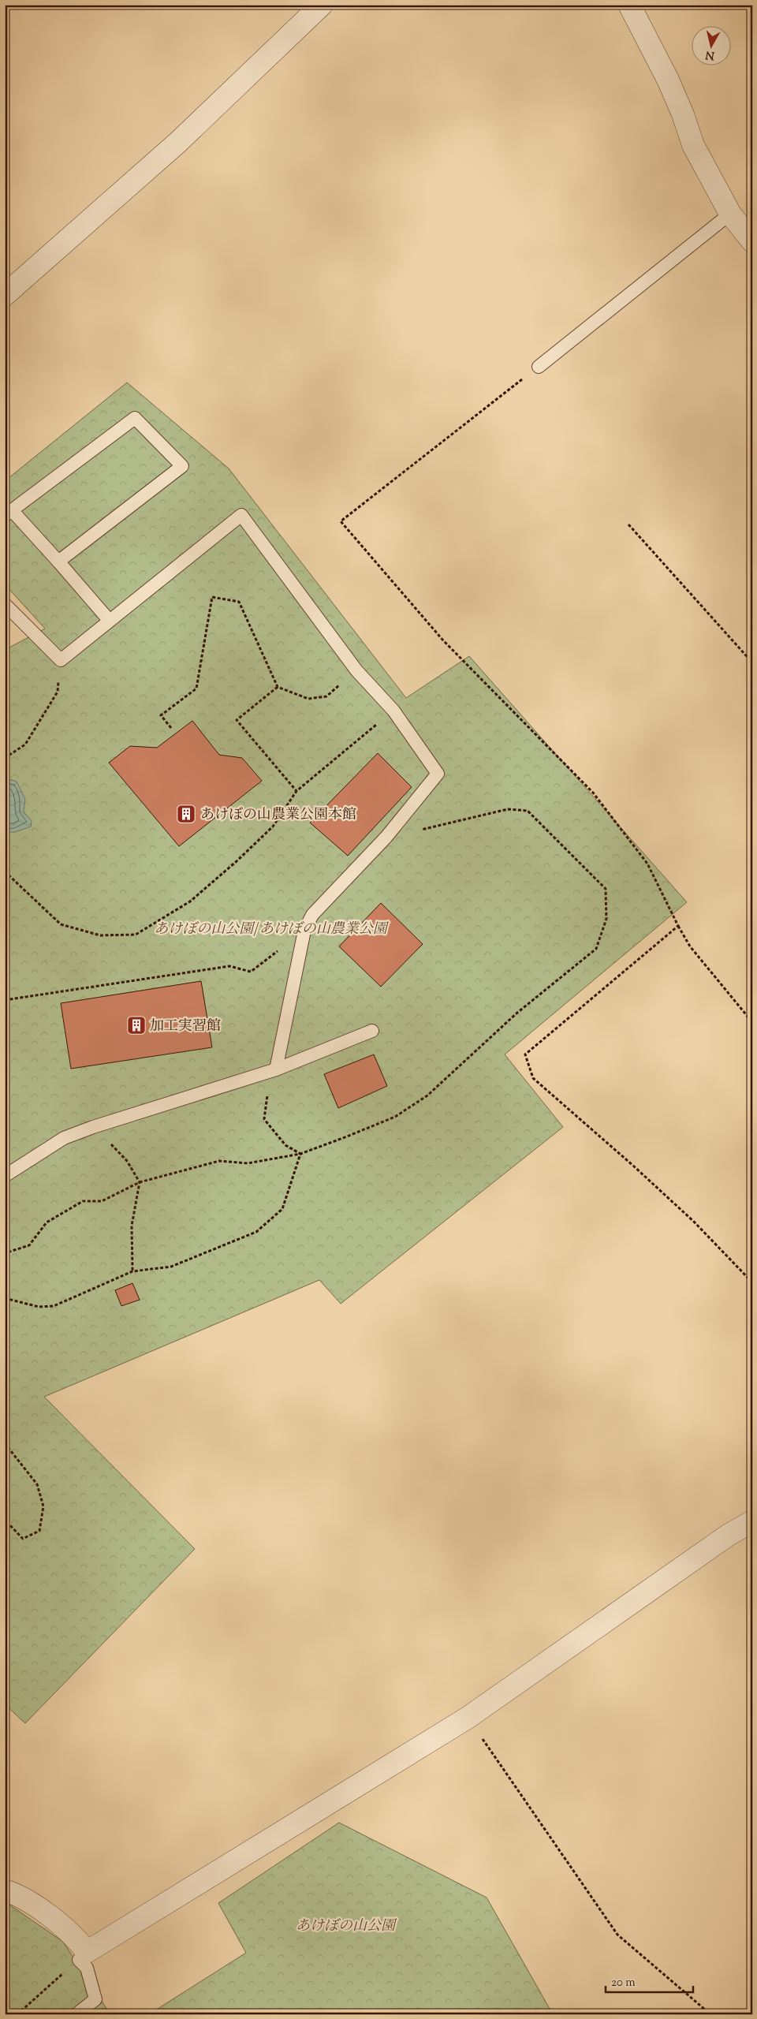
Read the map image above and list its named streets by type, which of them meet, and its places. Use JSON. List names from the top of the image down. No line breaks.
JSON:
{"parks":["あけぼの山公園/あけぼの山農業公園","あけぼの山公園"],"places":{"building":["あけぼの山農業公園本館","加工実習館"]},"scale_bar":"20 m","north":"bottom"}
